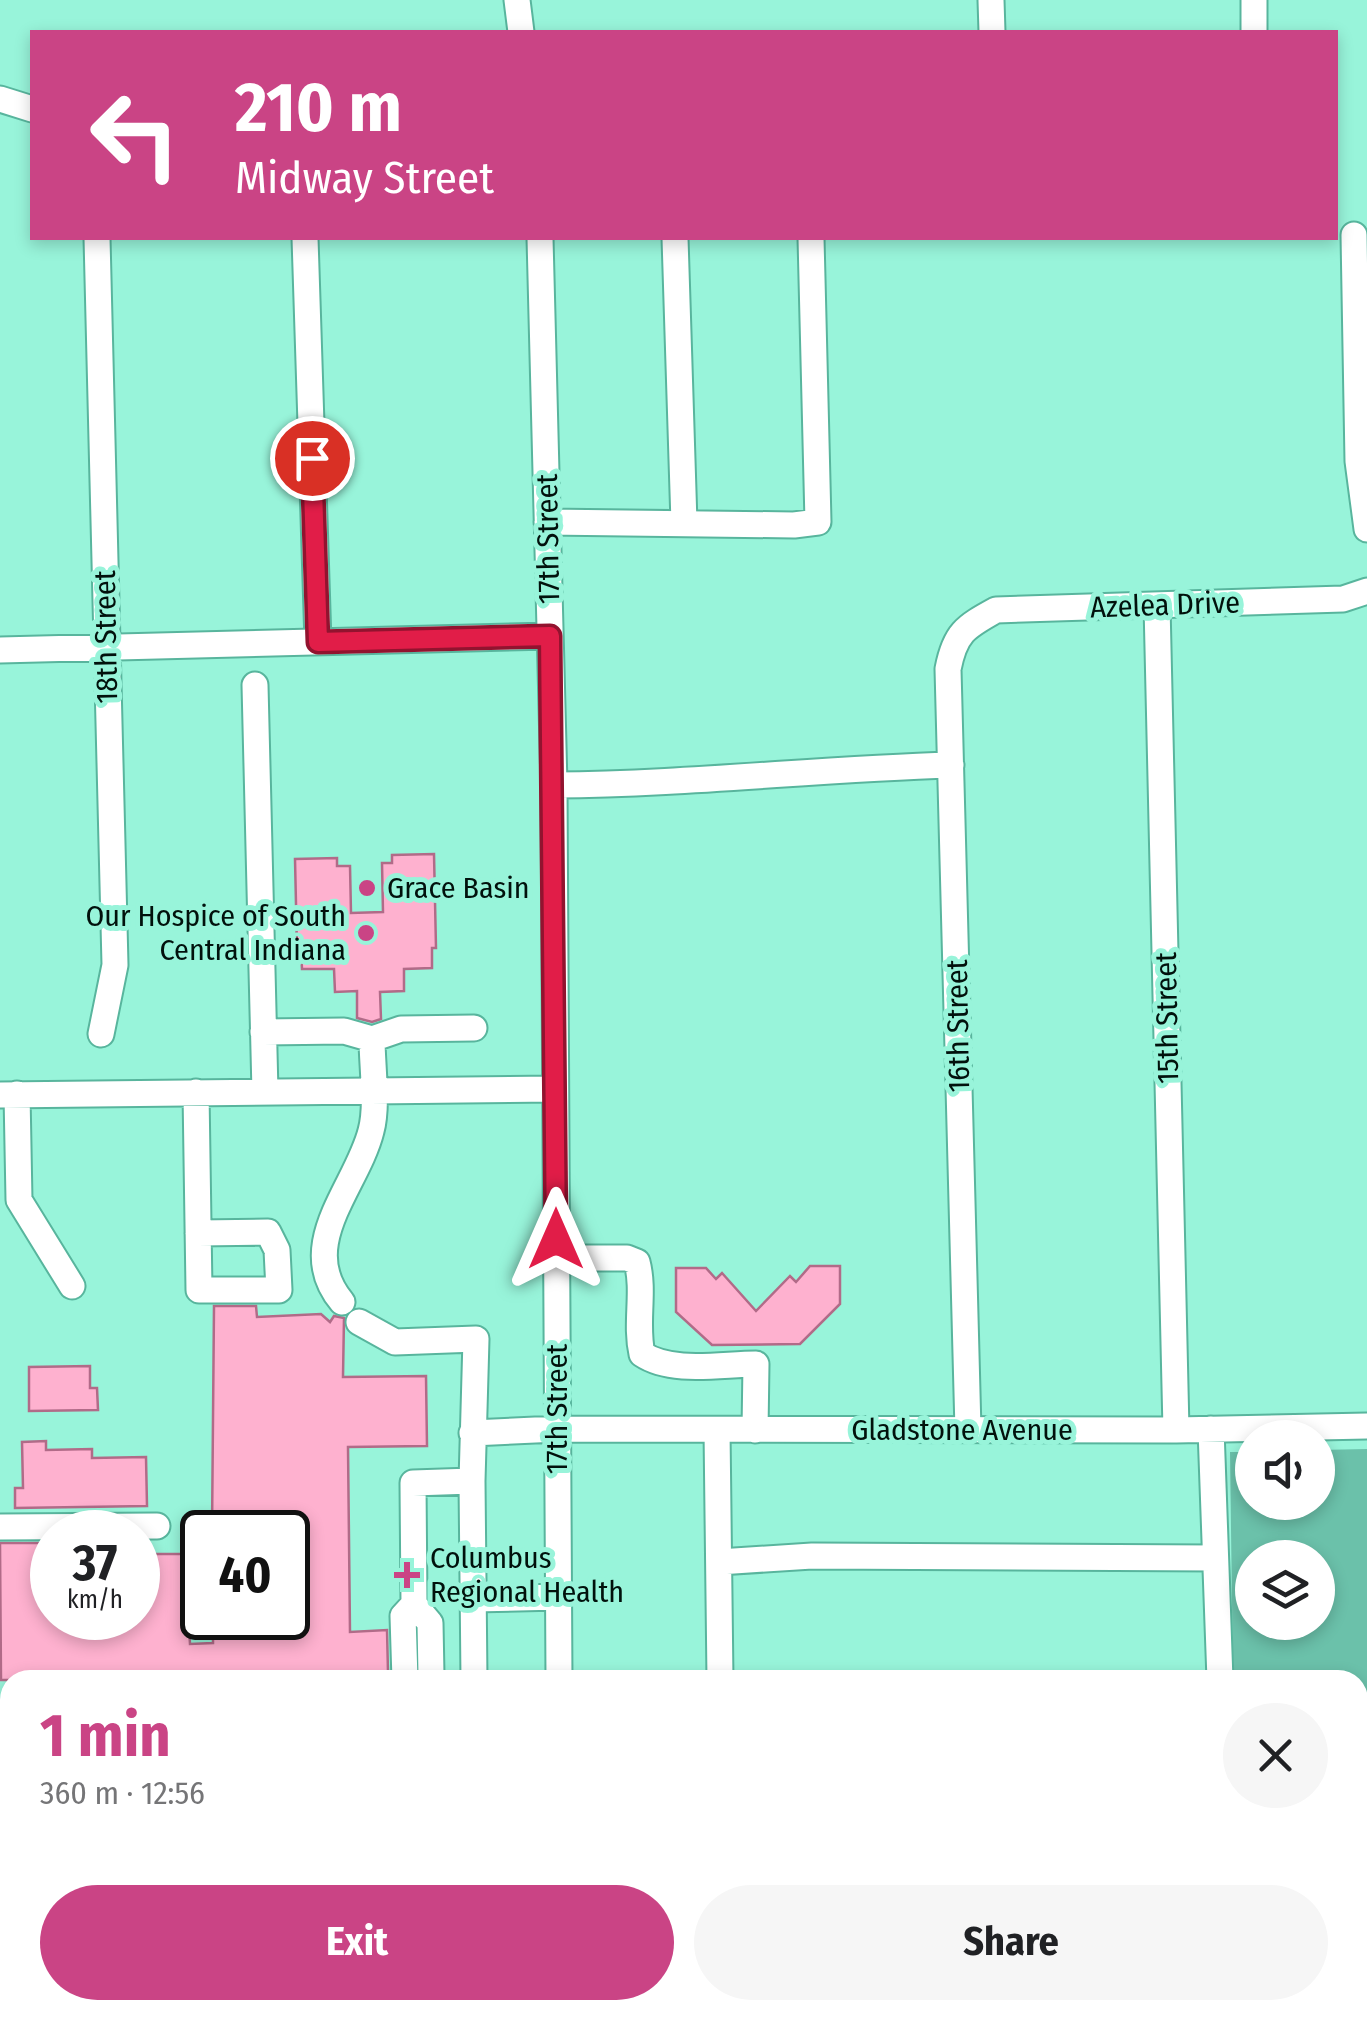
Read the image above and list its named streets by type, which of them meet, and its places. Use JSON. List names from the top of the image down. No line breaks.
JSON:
{"streets":{"street":["17th Street","Azelea Drive","18th Street","15th Street","16th Street","Gladstone Avenue"]},"crossings":[["17th Street","Gladstone Avenue"],["Azelea Drive","15th Street"],["Azelea Drive","16th Street"],["15th Street","Gladstone Avenue"],["16th Street","Gladstone Avenue"]],"places":{"other":["Grace Basin","Our Hospice of South Central Indiana"],"health":["Columbus Regional Health"]},"page":{"turn":["210 m","Midway Street"],"speed":"37 km/h","limit":"40","heading":["1 min","360 m · 12:56"],"buttons":["Exit","Share"]}}
